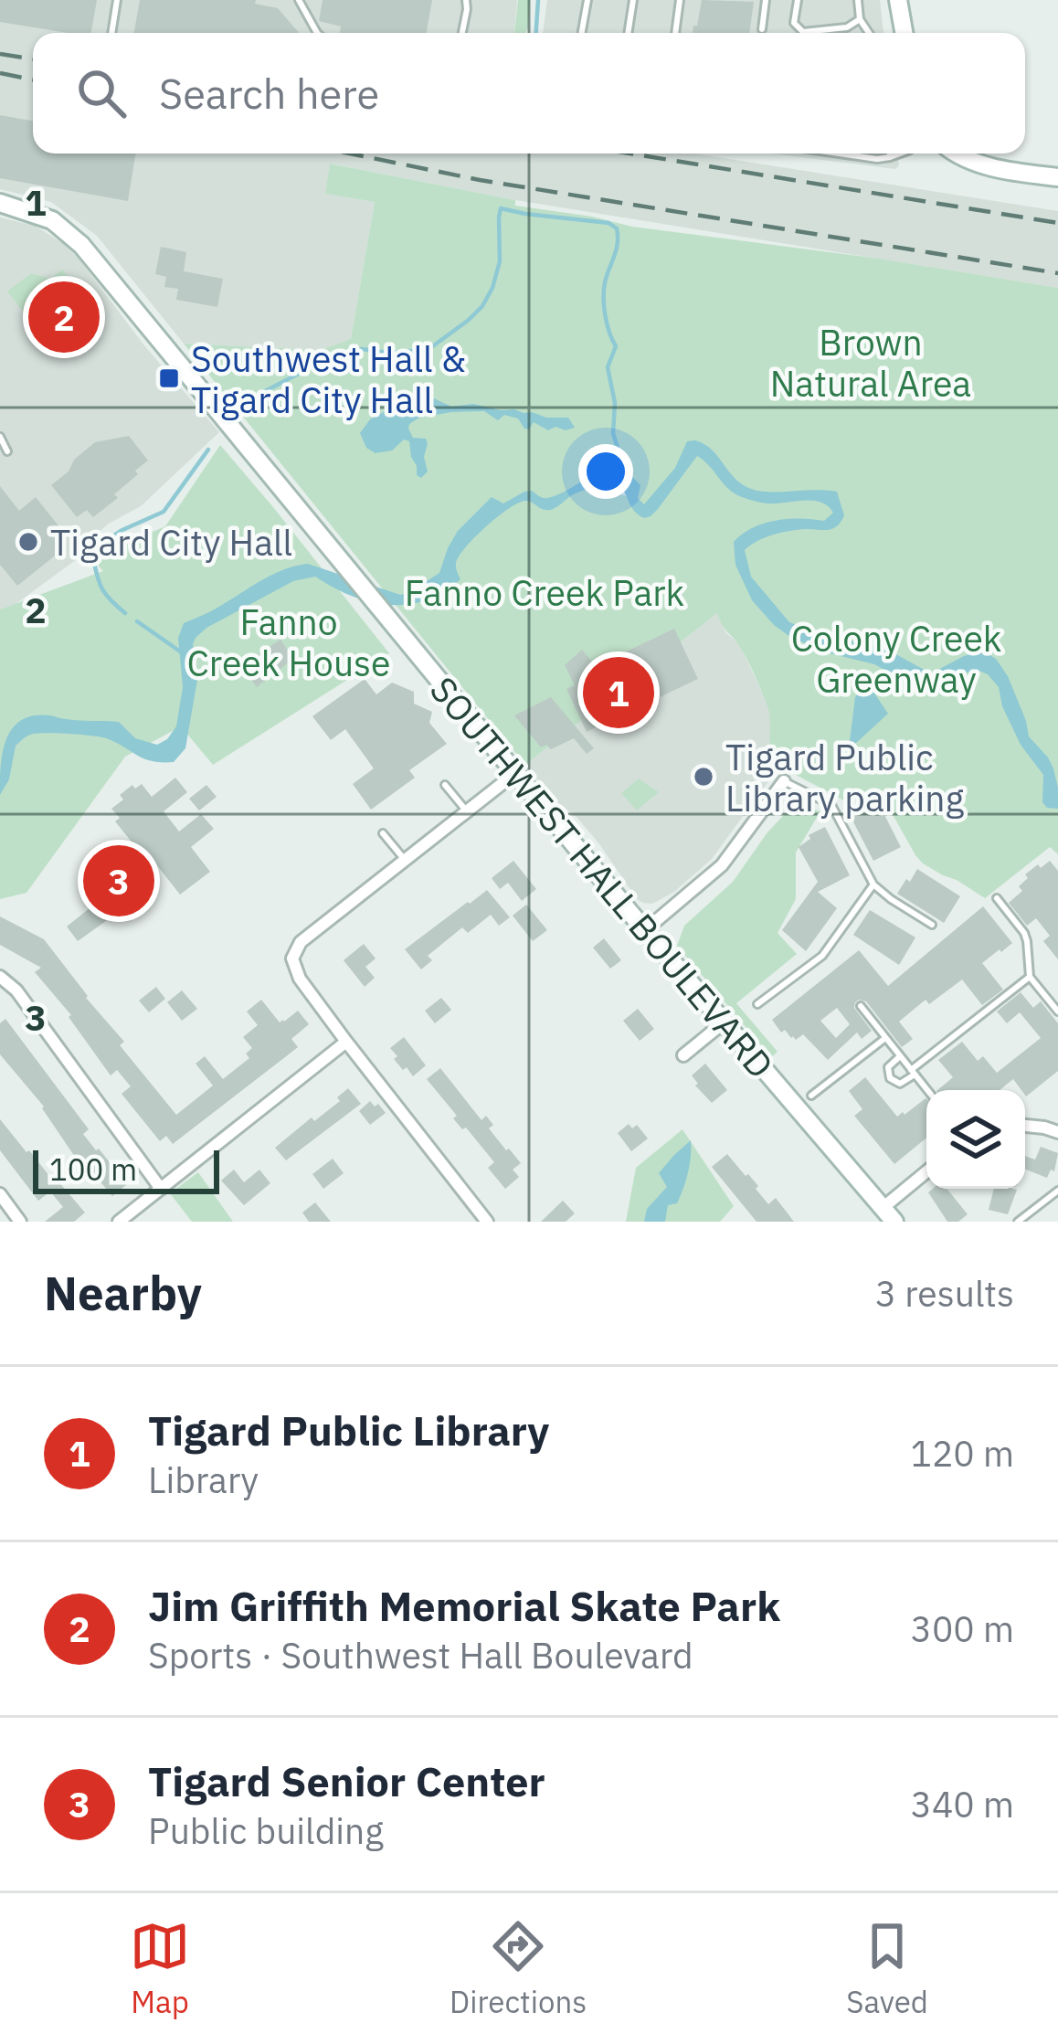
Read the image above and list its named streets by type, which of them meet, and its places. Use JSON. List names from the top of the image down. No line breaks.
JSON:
{"streets":{"main road":["SOUTHWEST HALL BOULEVARD"]},"parks":["Brown Natural Area","Fanno Creek Park","Fanno Creek House","Colony Creek Greenway"],"places":{"transit":["Southwest Hall & Tigard City Hall"],"other":["Tigard City Hall","Tigard Public Library parking"]},"scale_bar":"100 m","page":{"search":"Search here","pins":["2","1","3"],"scale":"100 m","heading":["Nearby","3 results"],"list":[{"mark":"1","name":"Tigard Public Library","note":"Library","value":"120 m"},{"mark":"2","name":"Jim Griffith Memorial Skate Park","note":"Sports · Southwest Hall Boulevard","value":"300 m"},{"mark":"3","name":"Tigard Senior Center","note":"Public building","value":"340 m"}],"nav":["Map","Directions","Saved"]},"grid":{"rows":["1","2","3"]}}
